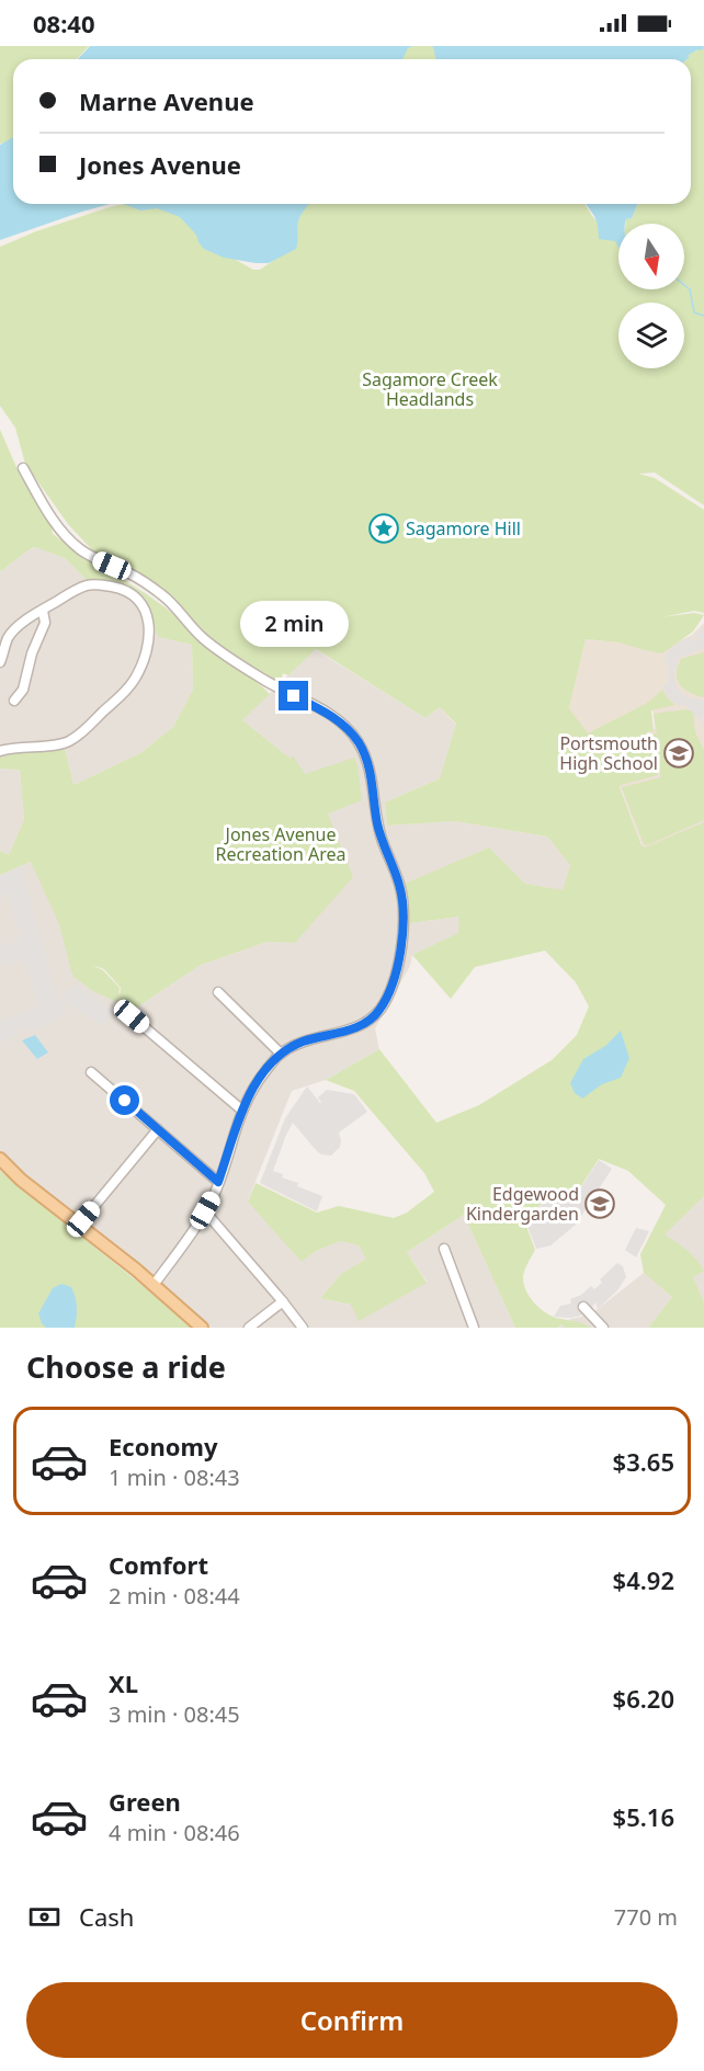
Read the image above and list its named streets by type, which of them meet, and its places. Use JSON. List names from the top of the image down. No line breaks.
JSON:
{"parks":["Sagamore Creek Headlands","Jones Avenue Recreation Area"],"places":{"place":["Sagamore Hill"],"school or university":["Portsmouth High School","Edgewood Kindergarden"]},"north":"bottom","page":{"status":"08:40","banner":["Marne Avenue","Jones Avenue"],"bubble":"2 min","heading":"Choose a ride","list":[{"name":"Economy","note":"1 min · 08:43","value":"$3.65"},{"name":"Comfort","note":"2 min · 08:44","value":"$4.92"},{"name":"XL","note":"3 min · 08:45","value":"$6.20"},{"name":"Green","note":"4 min · 08:46","value":"$5.16"}],"pay":["Cash","770 m"],"buttons":"Confirm"}}
